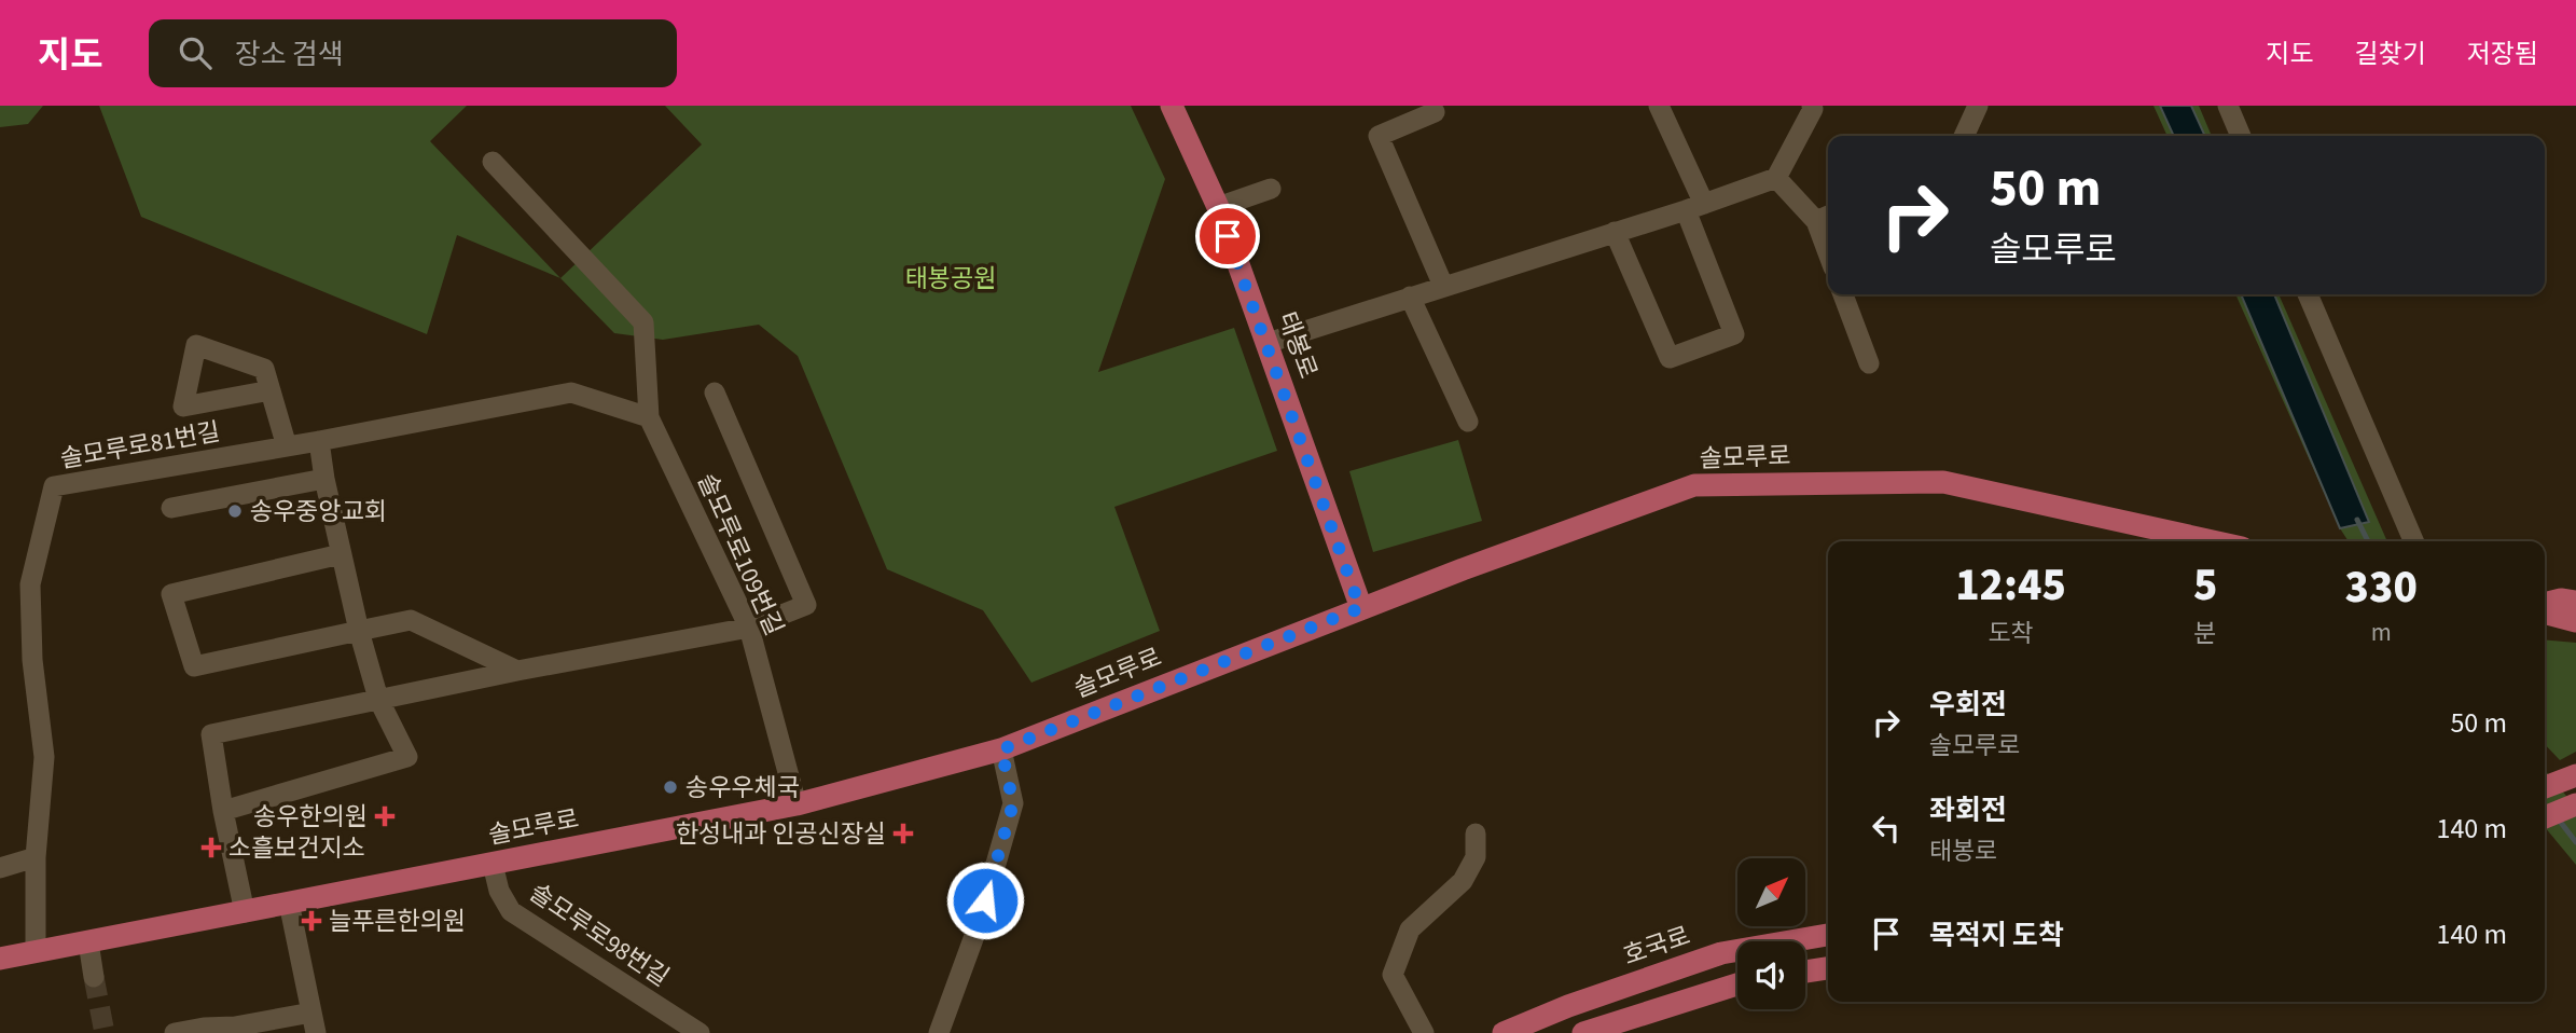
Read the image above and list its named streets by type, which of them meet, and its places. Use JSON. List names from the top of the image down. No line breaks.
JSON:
{"streets":{"main road":["태봉로","솔모루로","호국로"],"street":["솔모루로81번길","솔모루로109번길","솔모루로98번길"]},"crossings":[["태봉로","솔모루로"],["솔모루로81번길","솔모루로"],["솔모루로81번길","솔모루로109번길"],["솔모루로","솔모루로109번길"],["솔모루로","솔모루로98번길"]],"parks":["태봉공원"],"places":{"other":["송우중앙교회","송우우체국"],"health":["송우한의원","한성내과 인공신장실","소흘보건지소","늘푸른한의원"]},"north":"top right","page":{"header":"지도","search":"장소 검색","nav":["지도","길찾기","저장됨"],"turn":["50 m","솔모루로"],"eta":["12:45","도착","5","분","330","m"],"list":[{"name":"우회전","note":"솔모루로","value":"50 m"},{"name":"좌회전","note":"태봉로","value":"140 m"},{"name":"목적지 도착","value":"140 m"}]}}
